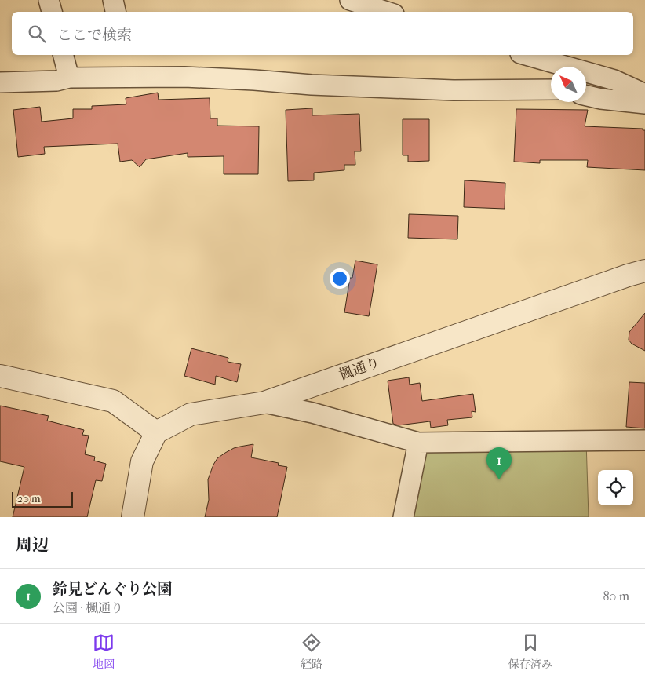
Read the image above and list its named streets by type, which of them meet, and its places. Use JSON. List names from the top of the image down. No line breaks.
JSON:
{"streets":{"street":["楓通り"]},"scale_bar":"20 m","north":"top left","page":{"search":"ここで検索","pins":"1","scale":"20 m","heading":"周辺","list":[{"mark":"1","name":"鈴見どんぐり公園","note":"公園 · 楓通り","value":"80 m"}],"nav":["地図","経路","保存済み"]}}
